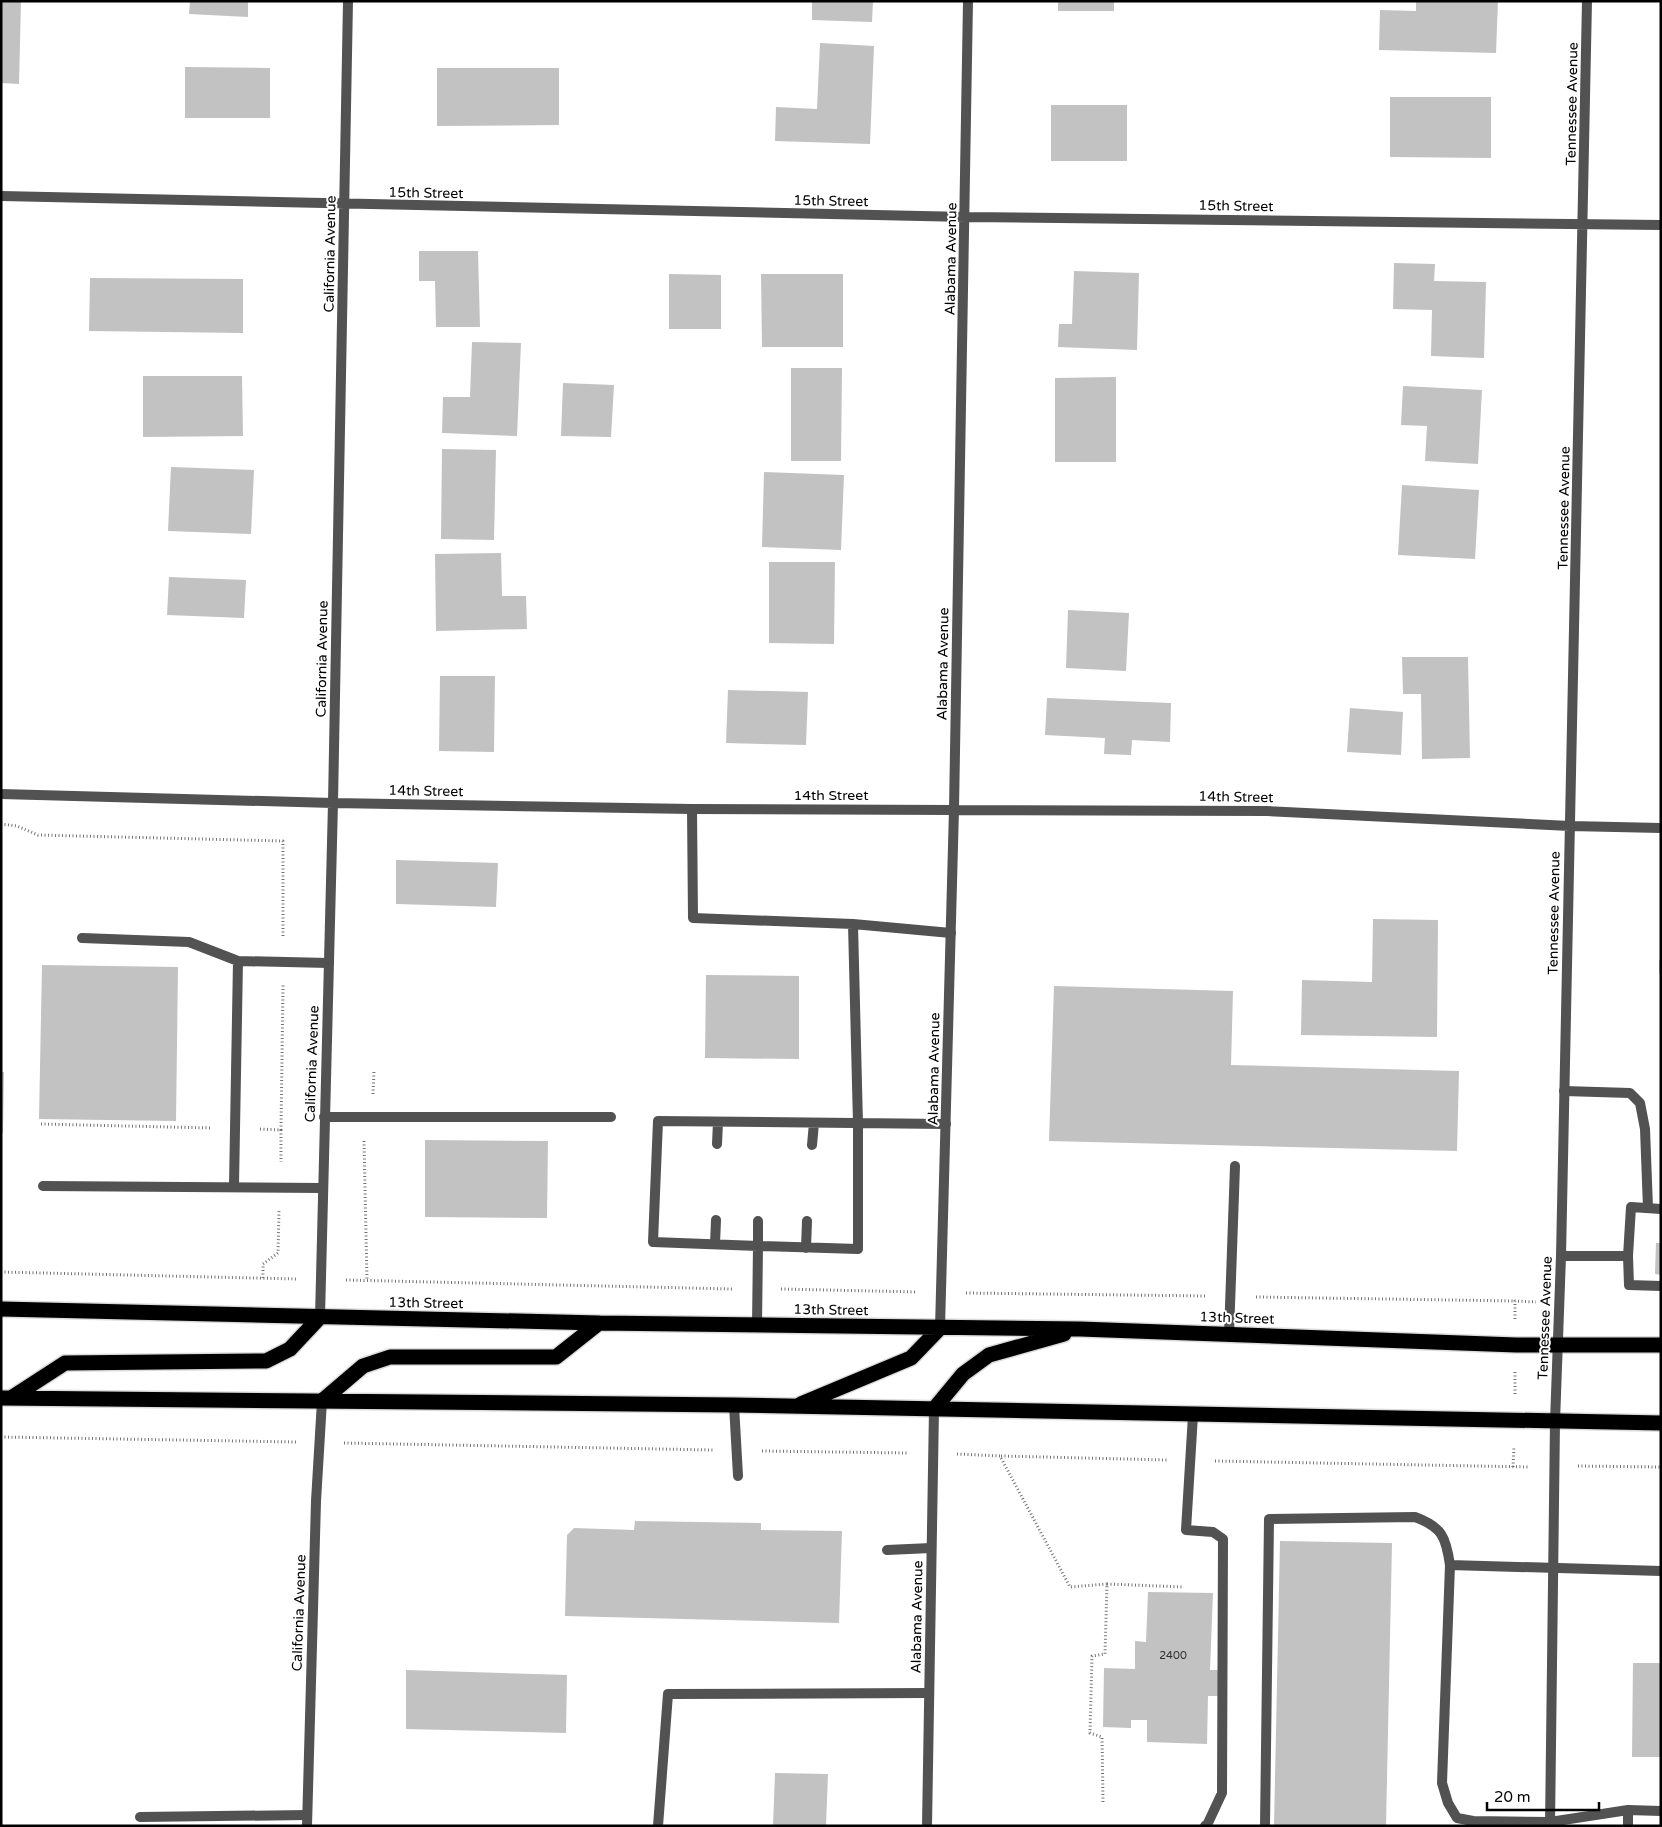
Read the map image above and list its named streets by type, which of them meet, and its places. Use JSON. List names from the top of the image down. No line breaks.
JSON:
{"streets":{"highway":["13th Street"],"street":["Tennessee Avenue","15th Street","California Avenue","Alabama Avenue","14th Street"]},"crossings":[["Tennessee Avenue","15th Street"],["Tennessee Avenue","14th Street"],["Tennessee Avenue","13th Street"],["15th Street","California Avenue"],["15th Street","Alabama Avenue"],["California Avenue","14th Street"],["California Avenue","13th Street"],["Alabama Avenue","14th Street"],["Alabama Avenue","13th Street"]],"house_numbers":["2400"],"scale_bar":"20 m"}
